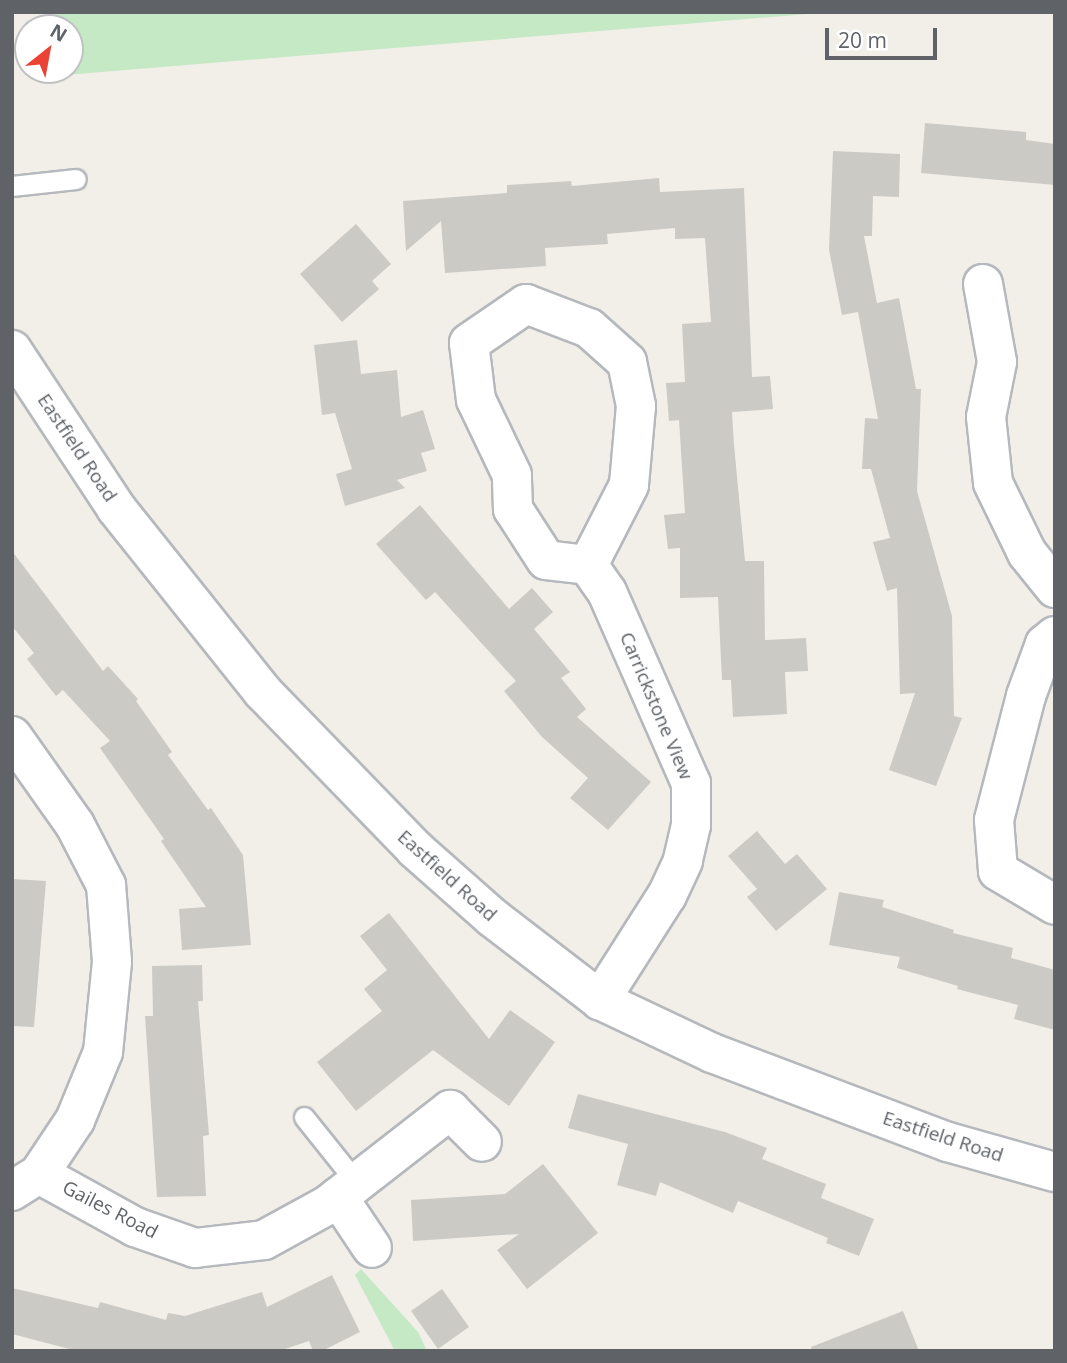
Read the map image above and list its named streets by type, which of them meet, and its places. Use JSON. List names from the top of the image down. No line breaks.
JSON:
{"streets":{"street":["Eastfield Road","Carrickstone View","Gailes Road"]},"crossings":[["Eastfield Road","Carrickstone View"]],"scale_bar":"20 m","north":"top right"}
